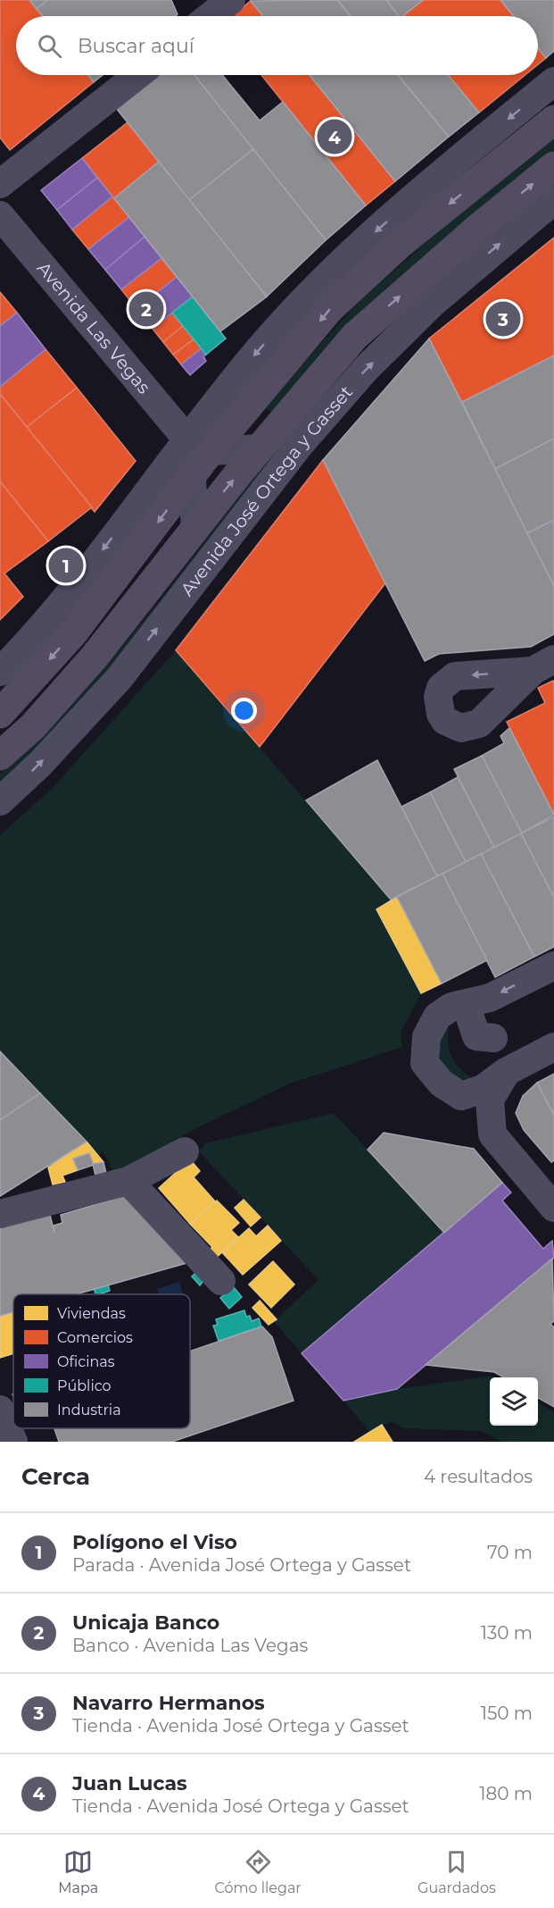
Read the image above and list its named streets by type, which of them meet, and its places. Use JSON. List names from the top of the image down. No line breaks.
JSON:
{"streets":{"main road":["Avenida José Ortega y Gasset"],"street":["Avenida Las Vegas"]},"legend":["Viviendas","Comercios","Oficinas","Público","Industria"],"page":{"search":"Buscar aquí","pins":["4","2","3","1"],"heading":["Cerca","4 resultados"],"list":[{"mark":"1","name":"Polígono el Viso","note":"Parada · Avenida José Ortega y Gasset","value":"70 m"},{"mark":"2","name":"Unicaja Banco","note":"Banco · Avenida Las Vegas","value":"130 m"},{"mark":"3","name":"Navarro Hermanos","note":"Tienda · Avenida José Ortega y Gasset","value":"150 m"},{"mark":"4","name":"Juan Lucas","note":"Tienda · Avenida José Ortega y Gasset","value":"180 m"}],"nav":["Mapa","Cómo llegar","Guardados"]}}
